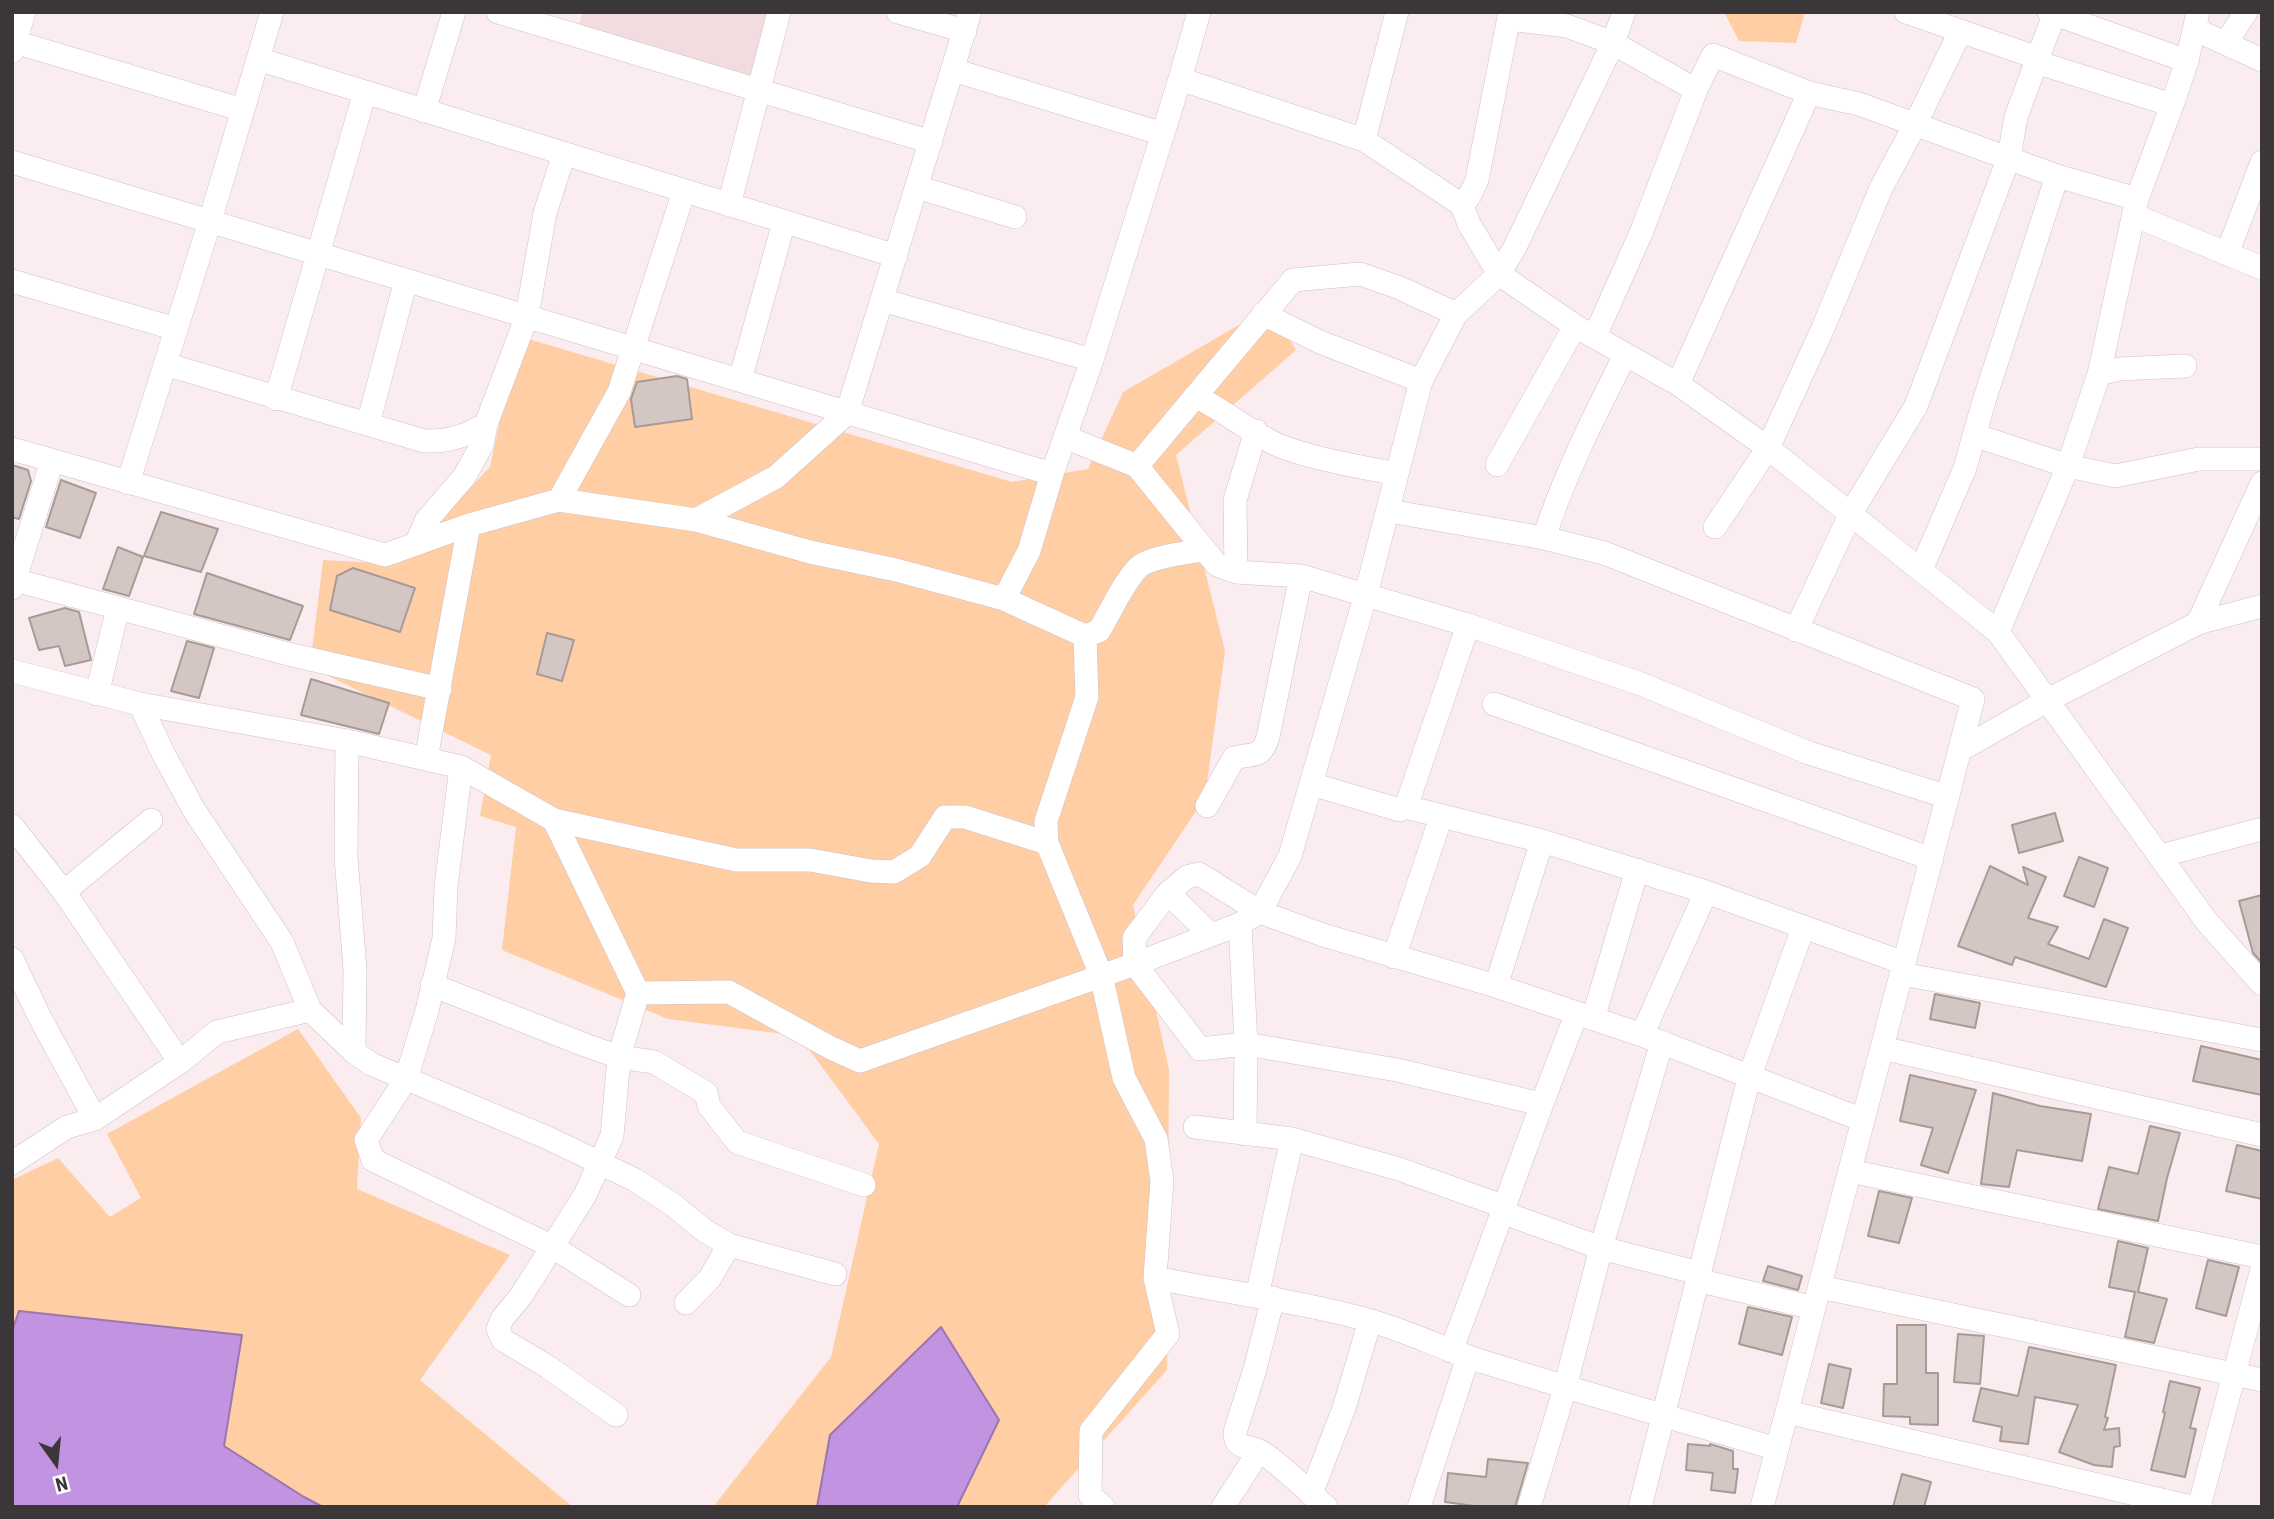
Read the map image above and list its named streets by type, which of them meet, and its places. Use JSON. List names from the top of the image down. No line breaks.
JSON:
{"north":"bottom"}
